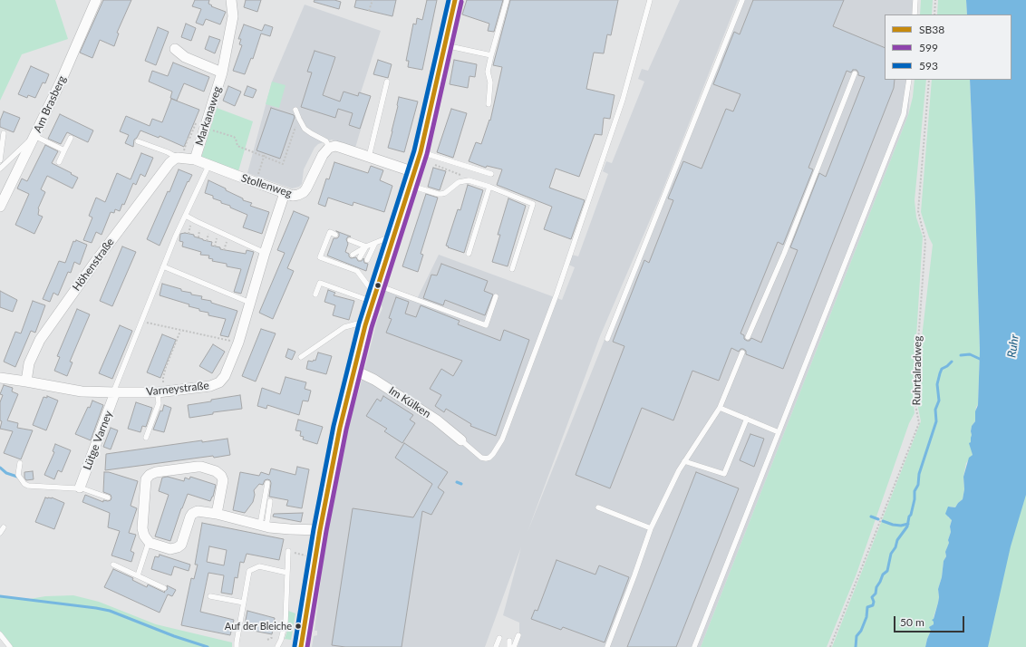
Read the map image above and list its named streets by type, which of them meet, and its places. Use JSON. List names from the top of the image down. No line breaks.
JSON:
{"streets":{"street":["Am Brasberg","Markanaweg","Stollenweg","Höhenstraße","Varneystraße","Im Külken","Lütge Varney"],"path":["Ruhrtalradweg"]},"crossings":[["Markanaweg","Stollenweg"],["Stollenweg","Höhenstraße"],["Stollenweg","Varneystraße"],["Höhenstraße","Varneystraße"],["Varneystraße","Lütge Varney"]],"water":["Ruhr"],"places":["Auf der Bleiche"],"lines":["transit line SB38","transit line 593","transit line 599"],"legend":["SB38","599","593"],"scale_bar":"50 m"}
